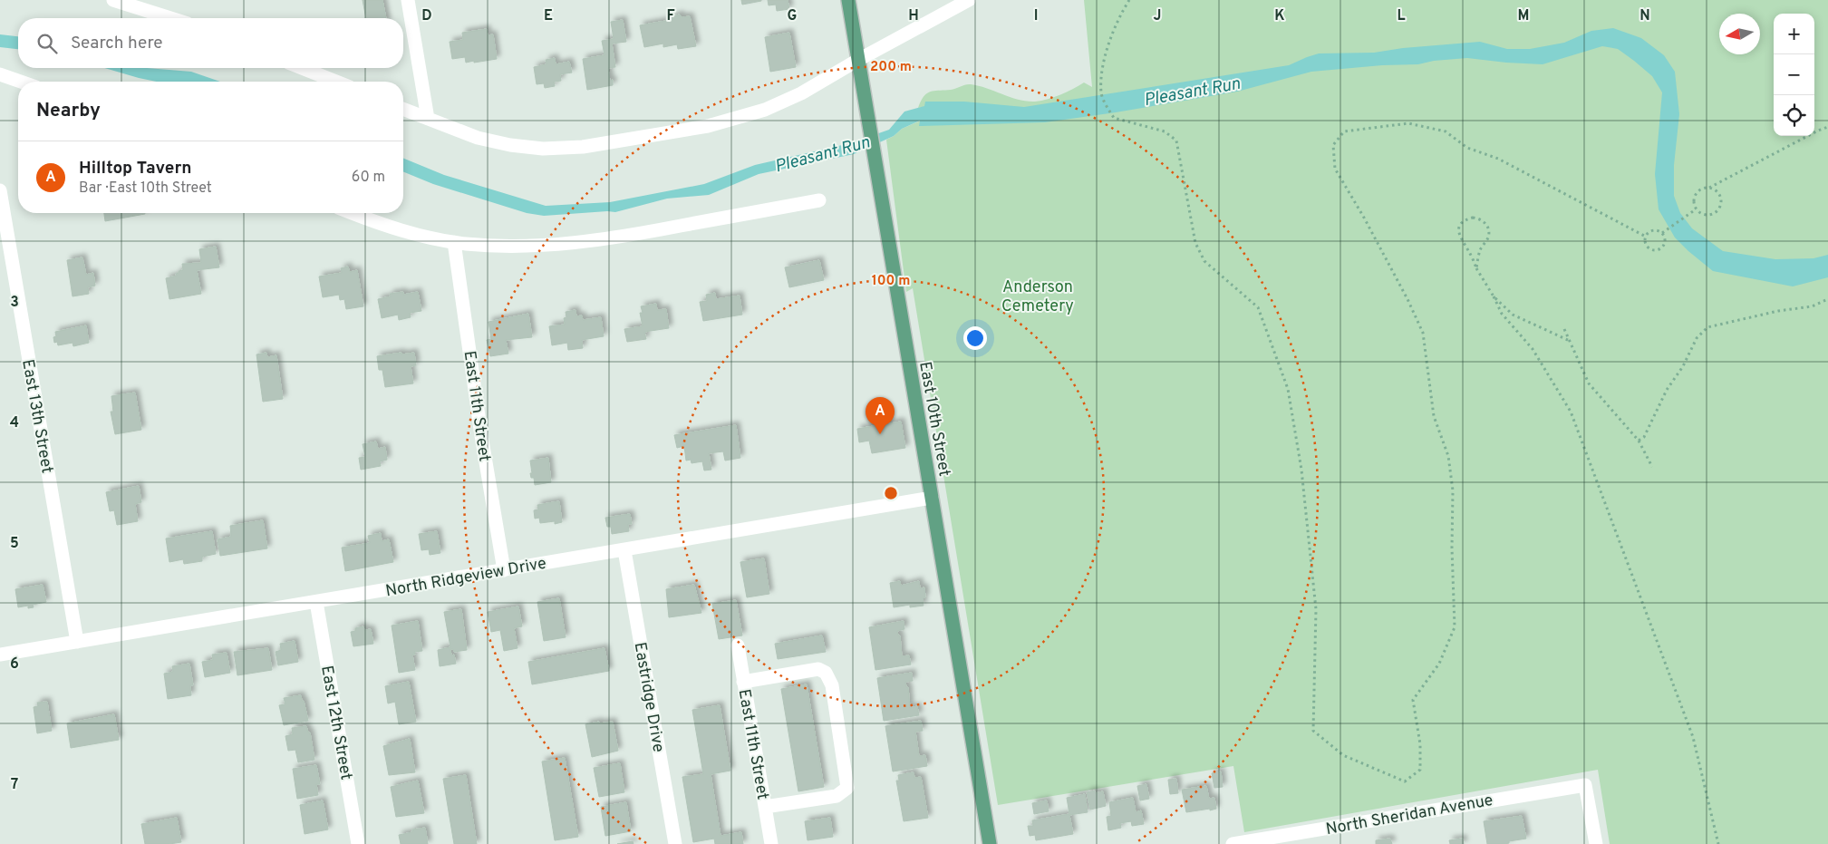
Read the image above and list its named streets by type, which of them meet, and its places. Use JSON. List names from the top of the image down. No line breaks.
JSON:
{"streets":{"main road":["East 10th Street"],"street":["East 11th Street","East 13th Street","North Ridgeview Drive","Eastridge Drive","East 12th Street","North Sheridan Avenue"]},"crossings":[["East 11th Street","North Ridgeview Drive"],["East 13th Street","North Ridgeview Drive"],["East 10th Street","North Ridgeview Drive"],["North Ridgeview Drive","Eastridge Drive"],["North Ridgeview Drive","East 12th Street"]],"water":["Pleasant Run"],"parks":["Anderson Cemetery"],"north":"left","page":{"map_buttons":["+","−"],"search":"Search here","heading":"Nearby","list":[{"mark":"A","name":"Hilltop Tavern","note":"Bar · East 10th Street","value":"60 m"}],"pins":"A"},"grid":{"columns":["D","E","F","G","H","I","J","K","L","M","N"],"rows":["3","4","5","6","7"]},"rings":["200 m","100 m"]}
